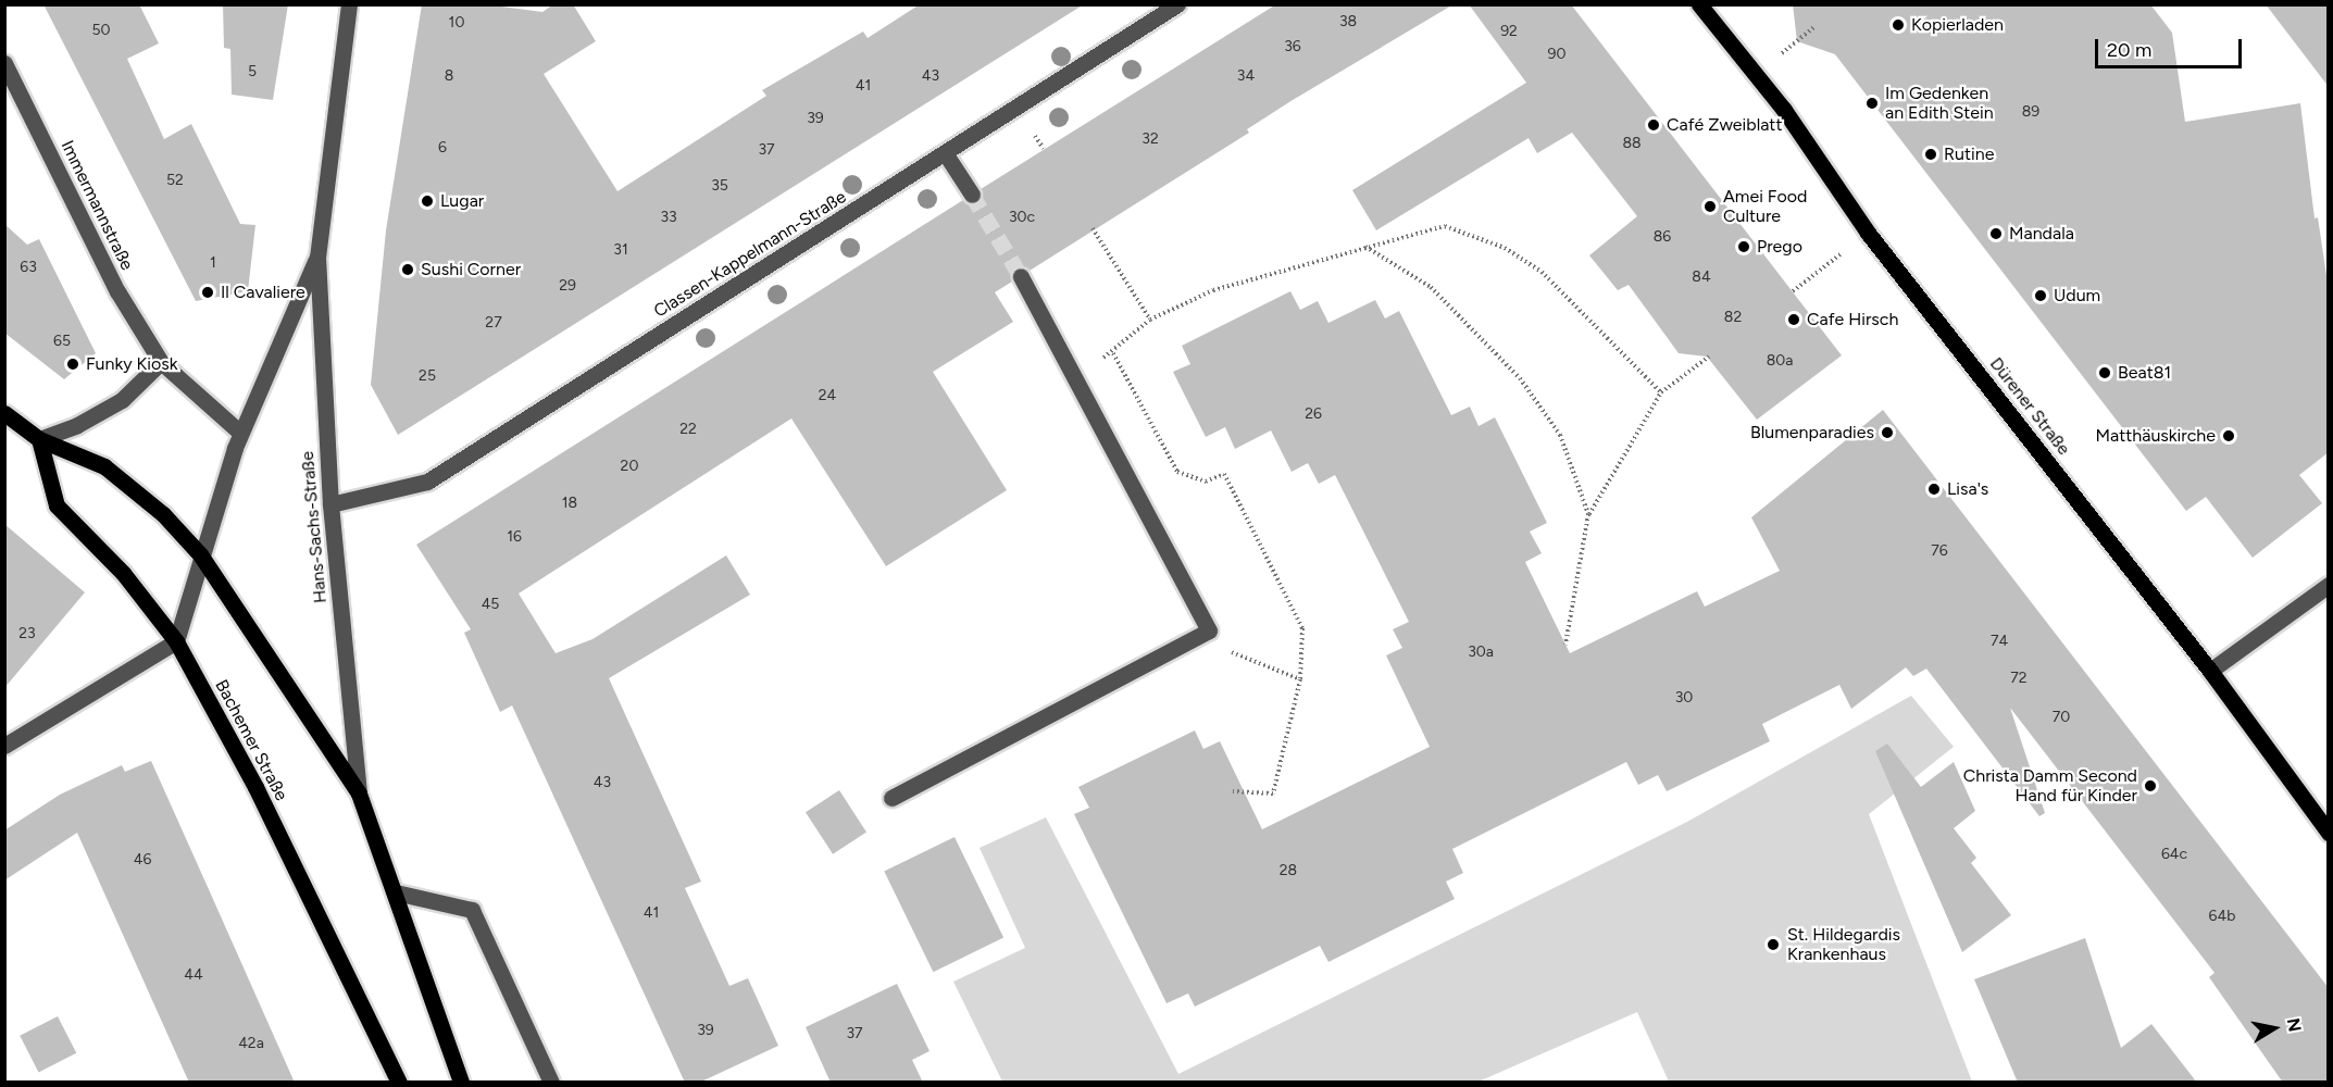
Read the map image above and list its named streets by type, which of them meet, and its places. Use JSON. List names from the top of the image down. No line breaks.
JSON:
{"streets":{"main road":["Dürener Straße","Bachemer Straße"],"street":["Immermannstraße","Classen-Kappelmann-Straße","Hans-Sachs-Straße"]},"crossings":[["Immermannstraße","Hans-Sachs-Straße"],["Classen-Kappelmann-Straße","Hans-Sachs-Straße"],["Hans-Sachs-Straße","Bachemer Straße"]],"places":["Kopierladen","Im Gedenken an Edith Stein","Café Zweiblatt","Rutine","Lugar","Amei Food Culture","Mandala","Prego","Sushi Corner","Il Cavaliere","Udum","Cafe Hirsch","Funky Kiosk","Beat81","Blumenparadies","Matthäuskirche","Lisa's","Christa Damm Second Hand für Kinder","St. Hildegardis Krankenhaus"],"house_numbers":["38","10","50","92","36","90","5","8","43","34","41","89","39","32","88","6","37","52","35","33","30c","86","31","1","63","84","29","82","27","65","80a","25","24","26","22","20","18","16","76","45","23","74","30a","72","30","70","43","64c","46","28","41","64b","44","39","37","42a"],"scale_bar":"20 m","north":"right"}
